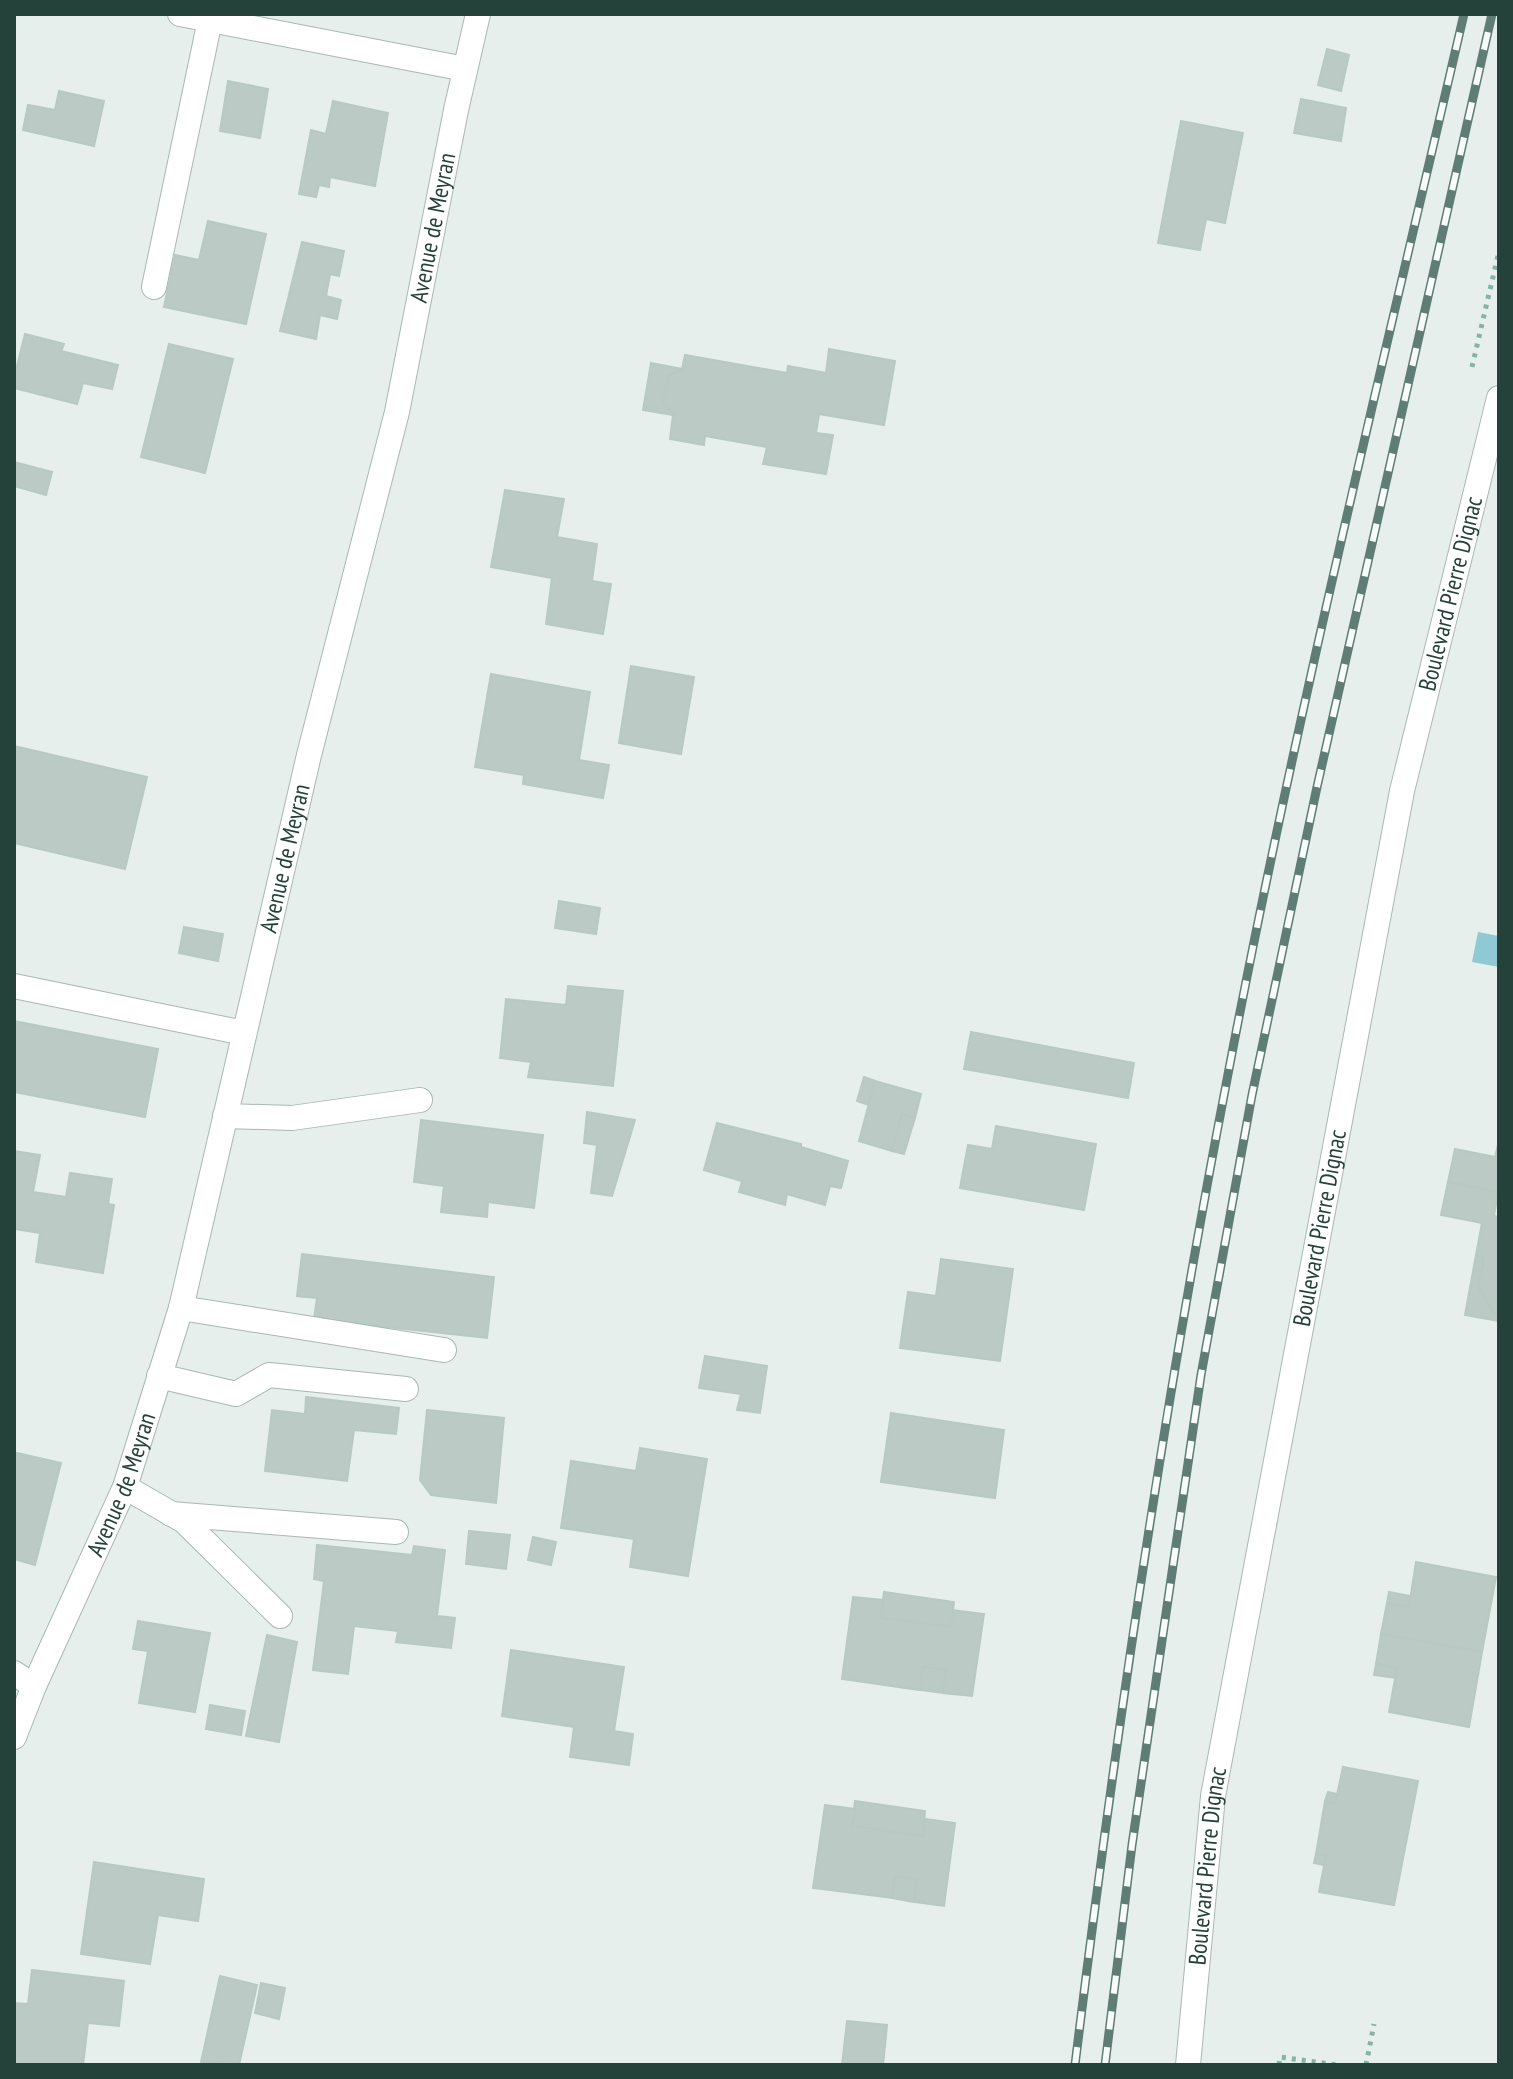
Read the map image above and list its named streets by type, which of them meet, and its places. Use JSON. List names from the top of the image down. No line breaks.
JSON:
{"streets":{"street":["Avenue de Meyran","Boulevard Pierre Dignac"]}}
